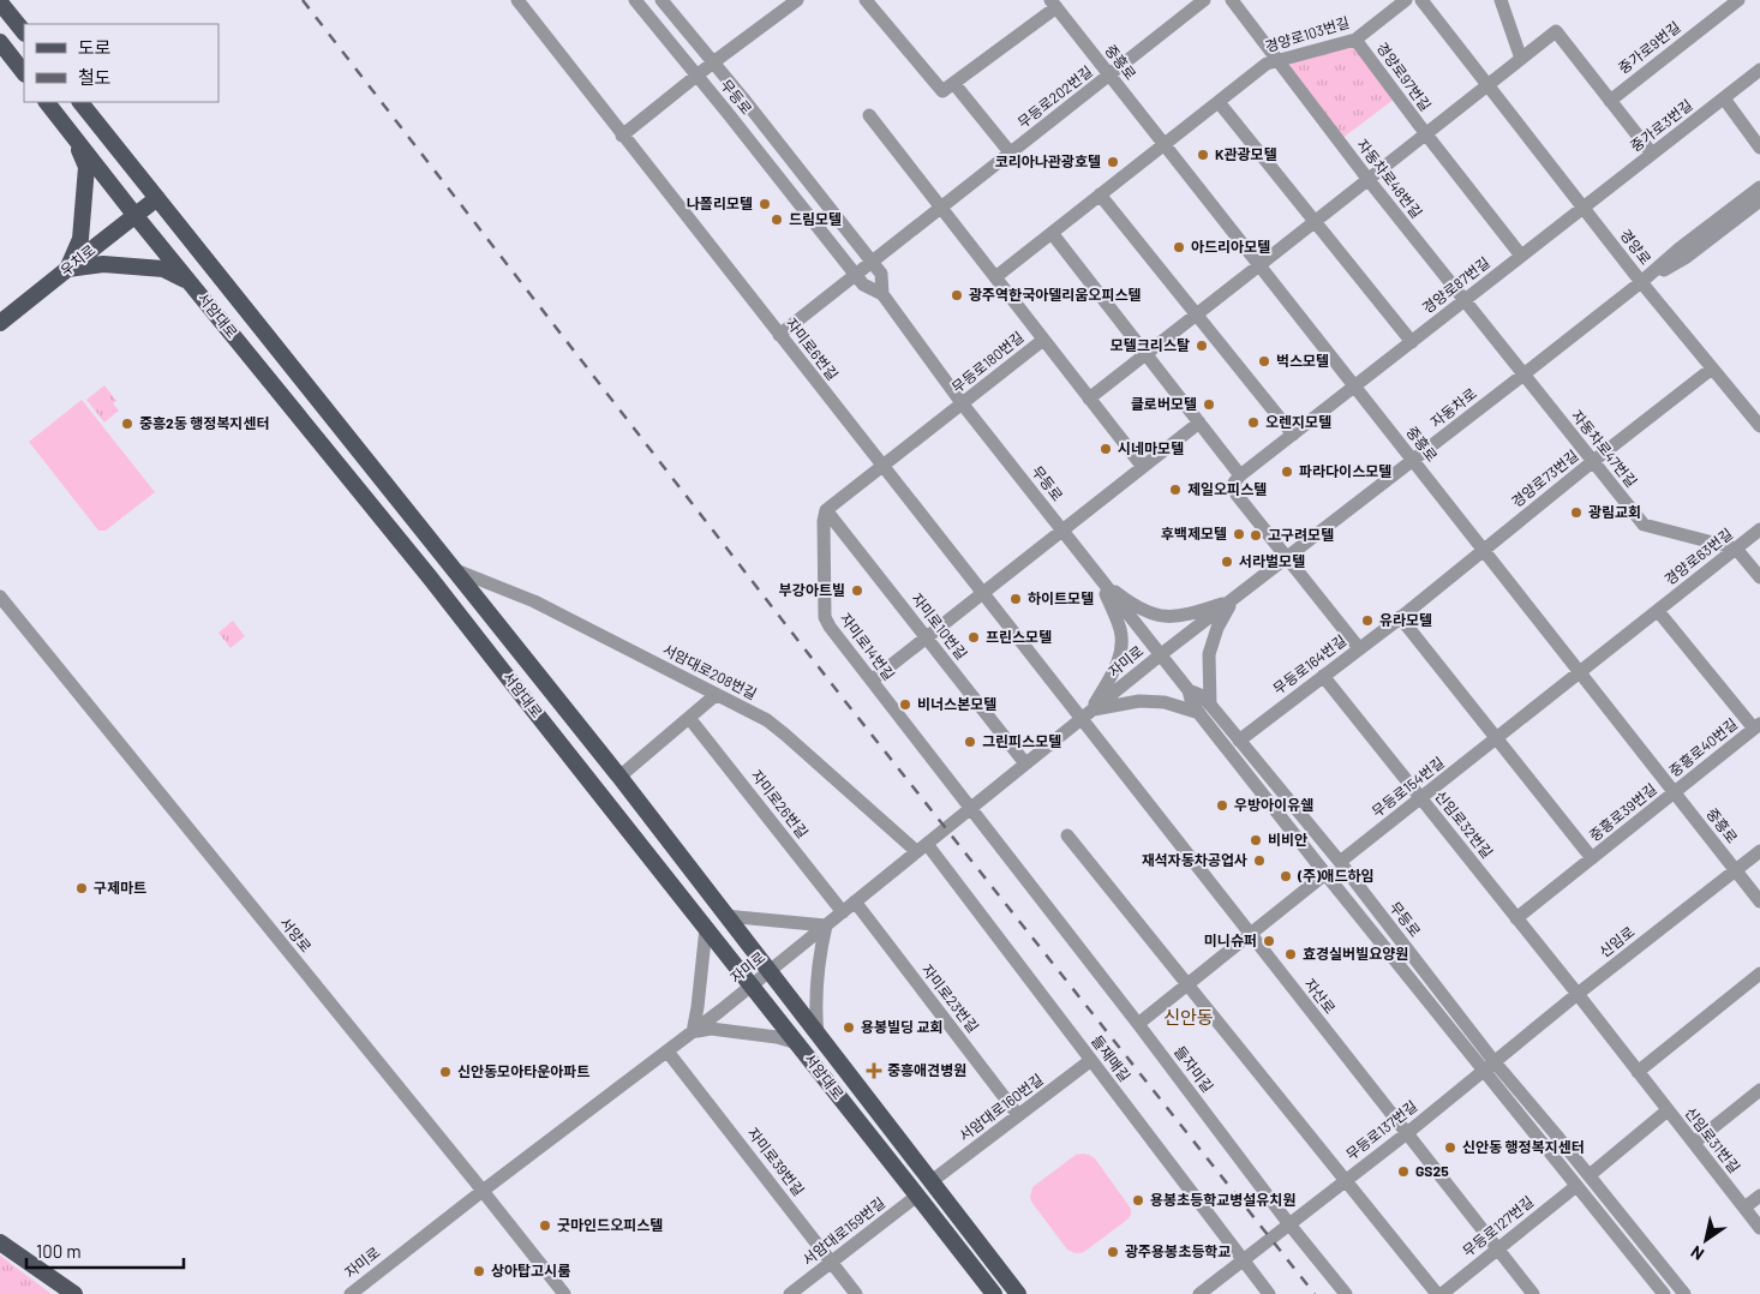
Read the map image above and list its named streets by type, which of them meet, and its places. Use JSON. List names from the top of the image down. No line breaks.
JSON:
{"streets":{"main road":["우치로","서암대로"],"street":["경양로103번길","중가로9번길","중흥로","경양로97번길","무등로","무등로202번길","중가로3번길","자동차로48번길","경양로","경양로87번길","자미로6번길","무등로180번길","자동차로","자동차로47번길","경양로73번길","경양로63번길","자미로10번길","자미로14번길","자미로","무등로164번길","서암대로208번길","중흥로40번길","무등로154번길","자미로26번길","중흥로39번길","신임로32번길","서양로","신임로","자산로","자미로23번길","들재매길","들자미길","서암대로160번길","무등로137번길","신임로31번길","자미로39번길","무등로127번길","서암대로159번길"]},"crossings":[["경양로103번길","중흥로"],["경양로103번길","경양로97번길"],["경양로103번길","자동차로48번길"],["중흥로","경양로97번길"],["중흥로","무등로202번길"],["중흥로","경양로87번길"],["중흥로","자동차로"],["중흥로","경양로73번길"],["중흥로","경양로63번길"],["중흥로","무등로164번길"],["중흥로","중흥로40번길"],["중흥로","무등로154번길"],["중흥로","중흥로39번길"],["중흥로","신임로"],["경양로97번길","자동차로48번길"],["경양로97번길","경양로"],["경양로97번길","경양로87번길"],["경양로97번길","무등로180번길"],["무등로","무등로202번길"],["무등로","무등로180번길"],["무등로","자동차로"],["무등로","자미로"],["무등로","무등로164번길"],["무등로","무등로154번길"],["무등로","신임로"],["무등로","무등로137번길"],["무등로","무등로127번길"],["무등로202번길","자미로6번길"],["중가로3번길","경양로"],["중가로3번길","경양로87번길"],["자동차로48번길","경양로87번길"],["자동차로48번길","자동차로"],["자동차로48번길","자동차로47번길"],["경양로","경양로87번길"],["경양로","자동차로"],["경양로","경양로73번길"],["우치로","서암대로"],["서암대로","자미로"],["서암대로","서암대로208번길"],["서암대로","서암대로160번길"],["서암대로","서암대로159번길"],["자미로6번길","무등로180번길"],["자미로6번길","자미로"],["자미로6번길","자산로"],["자동차로","자동차로47번길"],["자동차로","자미로"],["자동차로47번길","경양로73번길"],["자동차로47번길","경양로63번길"],["경양로73번길","무등로164번길"],["경양로63번길","중흥로40번길"],["경양로63번길","무등로154번길"],["자미로10번길","자미로14번길"],["자미로10번길","자미로"],["자미로14번길","자미로"],["자미로14번길","들자미길"],["자미로","서암대로208번길"],["자미로","자미로26번길"],["자미로","서양로"],["자미로","자산로"],["자미로","자미로23번길"],["자미로","들재매길"],["자미로","들자미길"],["자미로","자미로39번길"],["무등로164번길","신임로32번길"],["서암대로208번길","들재매길"],["중흥로40번길","중흥로39번길"],["무등로154번길","중흥로39번길"],["무등로154번길","신임로32번길"],["중흥로39번길","신임로32번길"],["신임로32번길","신임로"],["신임로32번길","신임로31번길"],["신임로","무등로137번길"],["신임로","신임로31번길"],["자산로","무등로137번길"],["자산로","무등로127번길"],["자미로23번길","서암대로160번길"],["들재매길","서암대로160번길"],["들재매길","무등로137번길"],["들자미길","무등로137번길"],["자미로39번길","서암대로159번길"]],"districts":["신안동"],"places":{"other":["K관광모텔","코리아나관광호텔","나폴리모텔","드림모텔","아드리아모텔","광주역한국아델리움오피스텔","모텔크리스탈","벅스모텔","클로버모텔","오렌지모텔","중흥2동 행정복지센터","시네마모텔","파라다이스모텔","제일오피스텔","광림교회","후백제모텔","고구려모텔","서라벌모텔","부강아트빌","하이트모텔","유라모텔","프린스모텔","비너스본모텔","그린피스모텔","우방아이유쉘","비비안","재석자동차공업사","(주)애드하임","구제마트","미니슈퍼","효경실버빌요양원","용봉빌딩 교회","신안동모아타운아파트","신안동 행정복지센터","GS25","용봉초등학교병설유치원","굿마인드오피스텔","광주용봉초등학교","상아탑고시룸"],"health":["중흥애견병원"]},"legend":["도로","철도"],"scale_bar":"100 m","north":"bottom left"}
